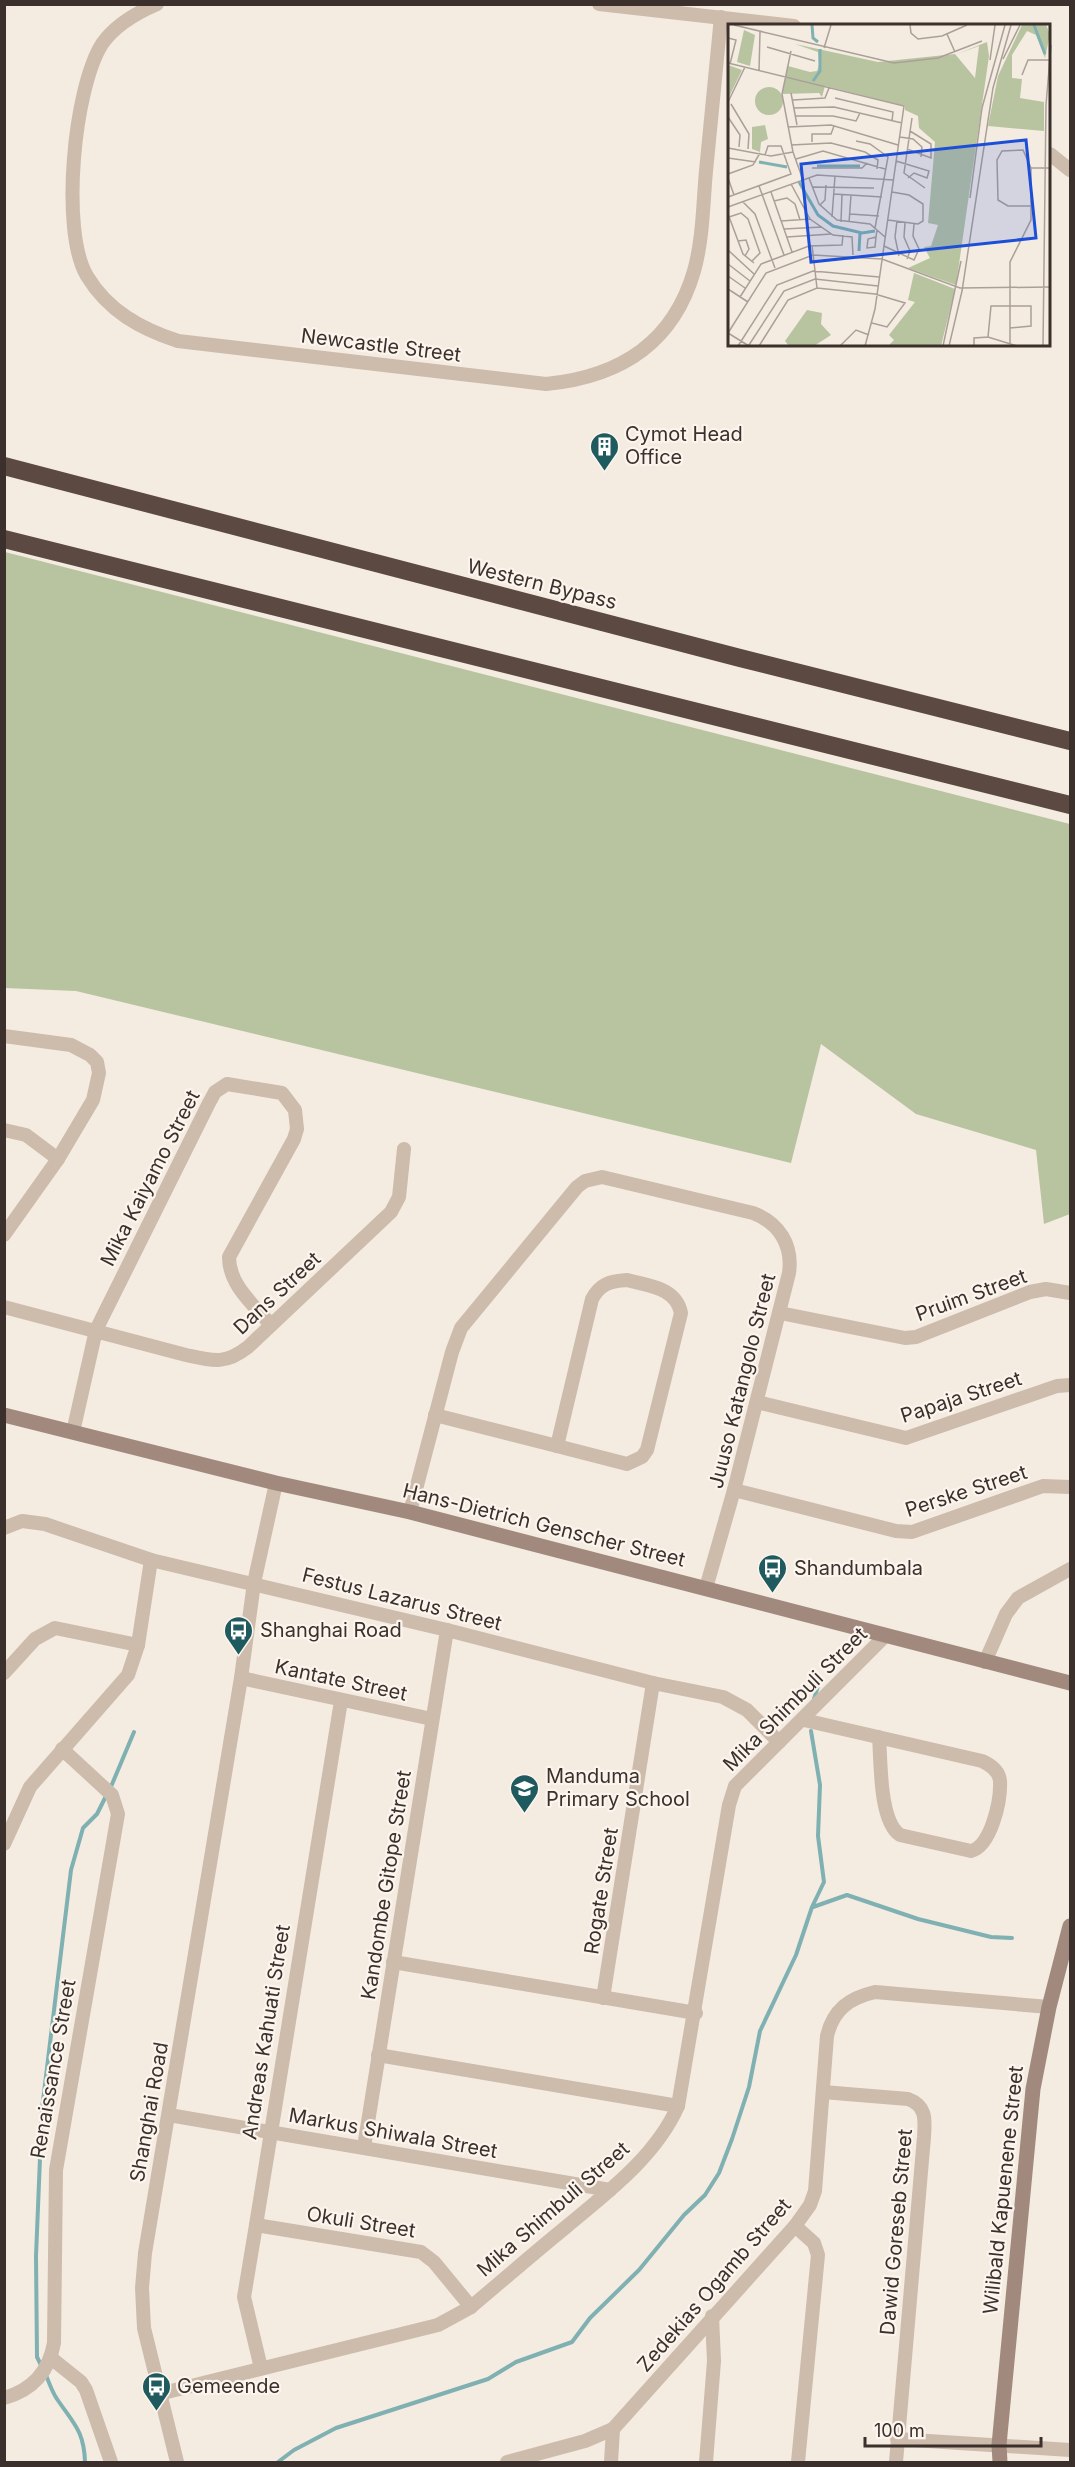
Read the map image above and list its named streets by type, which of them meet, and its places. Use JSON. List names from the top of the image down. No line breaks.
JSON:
{"streets":{"highway":["Western Bypass"],"street":["Newcastle Street","Mika Kaiyamo Street","Dans Street","Pruim Street","Juuso Katangolo Street","Papaja Street","Perske Street","Hans-Dietrich Genscher Street","Festus Lazarus Street","Kantate Street","Mika Shimbuli Street","Kandombe Gitope Street","Rogate Street","Andreas Kahuati Street","Renaissance Street","Shanghai Road","Markus Shiwala Street","Wilibald Kapuenene Street","Okuli Street","Dawid Goreseb Street","Zedekias Ogamb Street"]},"crossings":[["Mika Kaiyamo Street","Dans Street"],["Mika Kaiyamo Street","Hans-Dietrich Genscher Street"],["Pruim Street","Juuso Katangolo Street"],["Juuso Katangolo Street","Papaja Street"],["Juuso Katangolo Street","Perske Street"],["Juuso Katangolo Street","Hans-Dietrich Genscher Street"],["Hans-Dietrich Genscher Street","Mika Shimbuli Street"],["Hans-Dietrich Genscher Street","Shanghai Road"],["Festus Lazarus Street","Mika Shimbuli Street"],["Festus Lazarus Street","Kandombe Gitope Street"],["Festus Lazarus Street","Rogate Street"],["Festus Lazarus Street","Shanghai Road"],["Kantate Street","Kandombe Gitope Street"],["Kantate Street","Andreas Kahuati Street"],["Kantate Street","Shanghai Road"],["Mika Shimbuli Street","Andreas Kahuati Street"],["Mika Shimbuli Street","Shanghai Road"],["Mika Shimbuli Street","Markus Shiwala Street"],["Mika Shimbuli Street","Okuli Street"],["Kandombe Gitope Street","Markus Shiwala Street"],["Andreas Kahuati Street","Markus Shiwala Street"],["Andreas Kahuati Street","Okuli Street"],["Shanghai Road","Markus Shiwala Street"],["Wilibald Kapuenene Street","Zedekias Ogamb Street"],["Dawid Goreseb Street","Zedekias Ogamb Street"]],"places":{"building":["Cymot Head Office"],"bus stop":["Shandumbala","Shanghai Road","Gemeende"],"school or university":["Manduma Primary School"]},"scale_bar":"100 m"}
